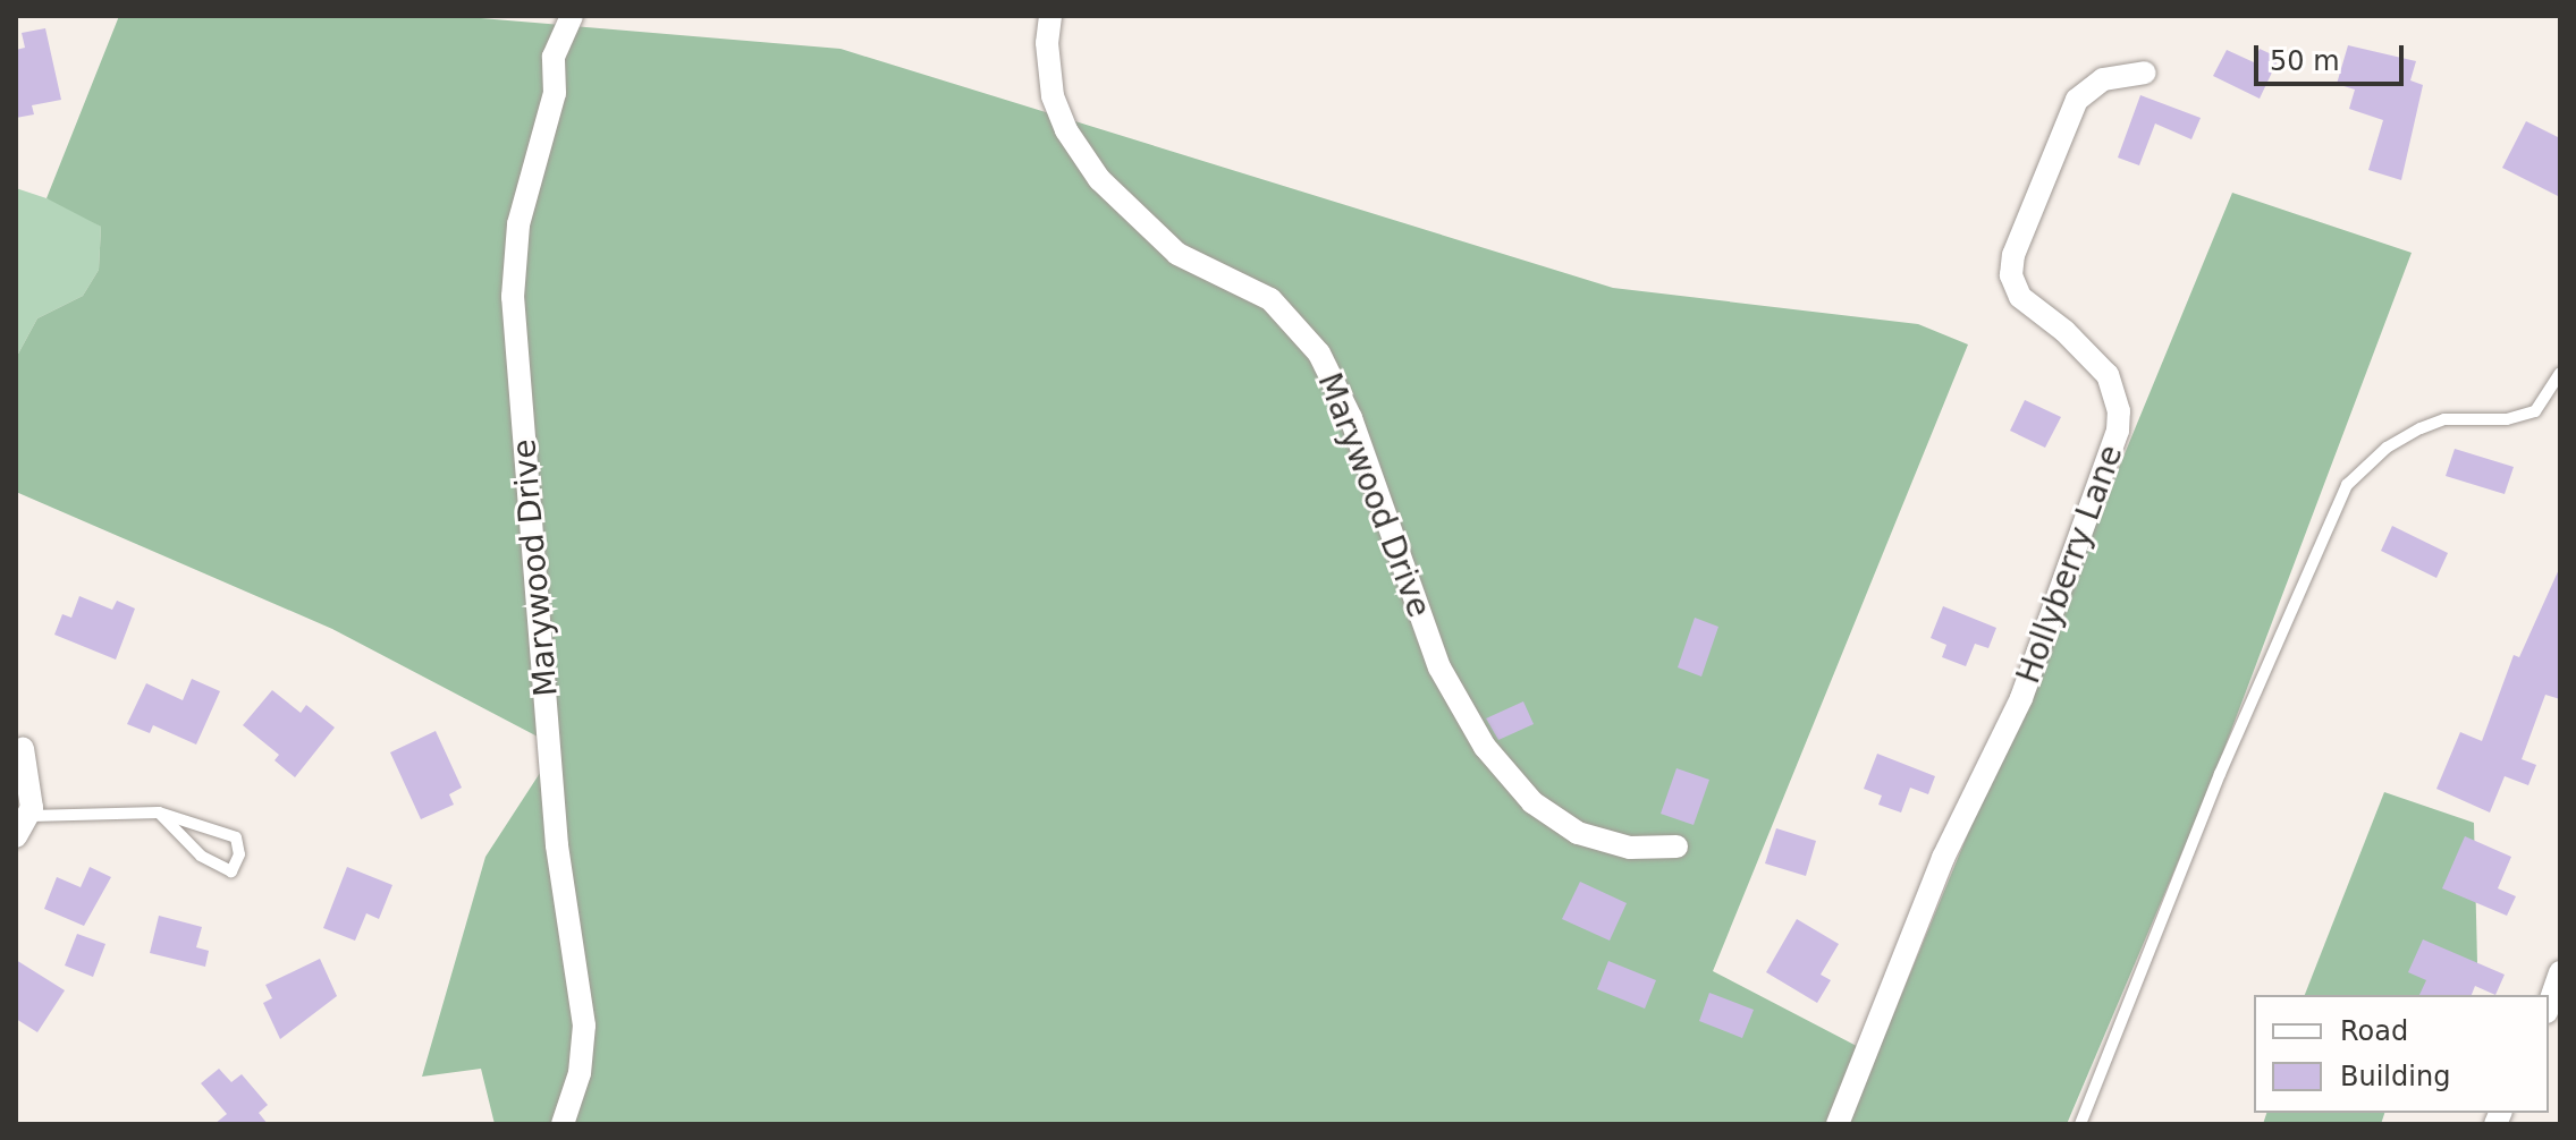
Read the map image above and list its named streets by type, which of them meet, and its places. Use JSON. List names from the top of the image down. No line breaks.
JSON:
{"streets":{"street":["Marywood Drive","Hollyberry Lane"]},"legend":["Road","Building"],"scale_bar":"50 m"}
